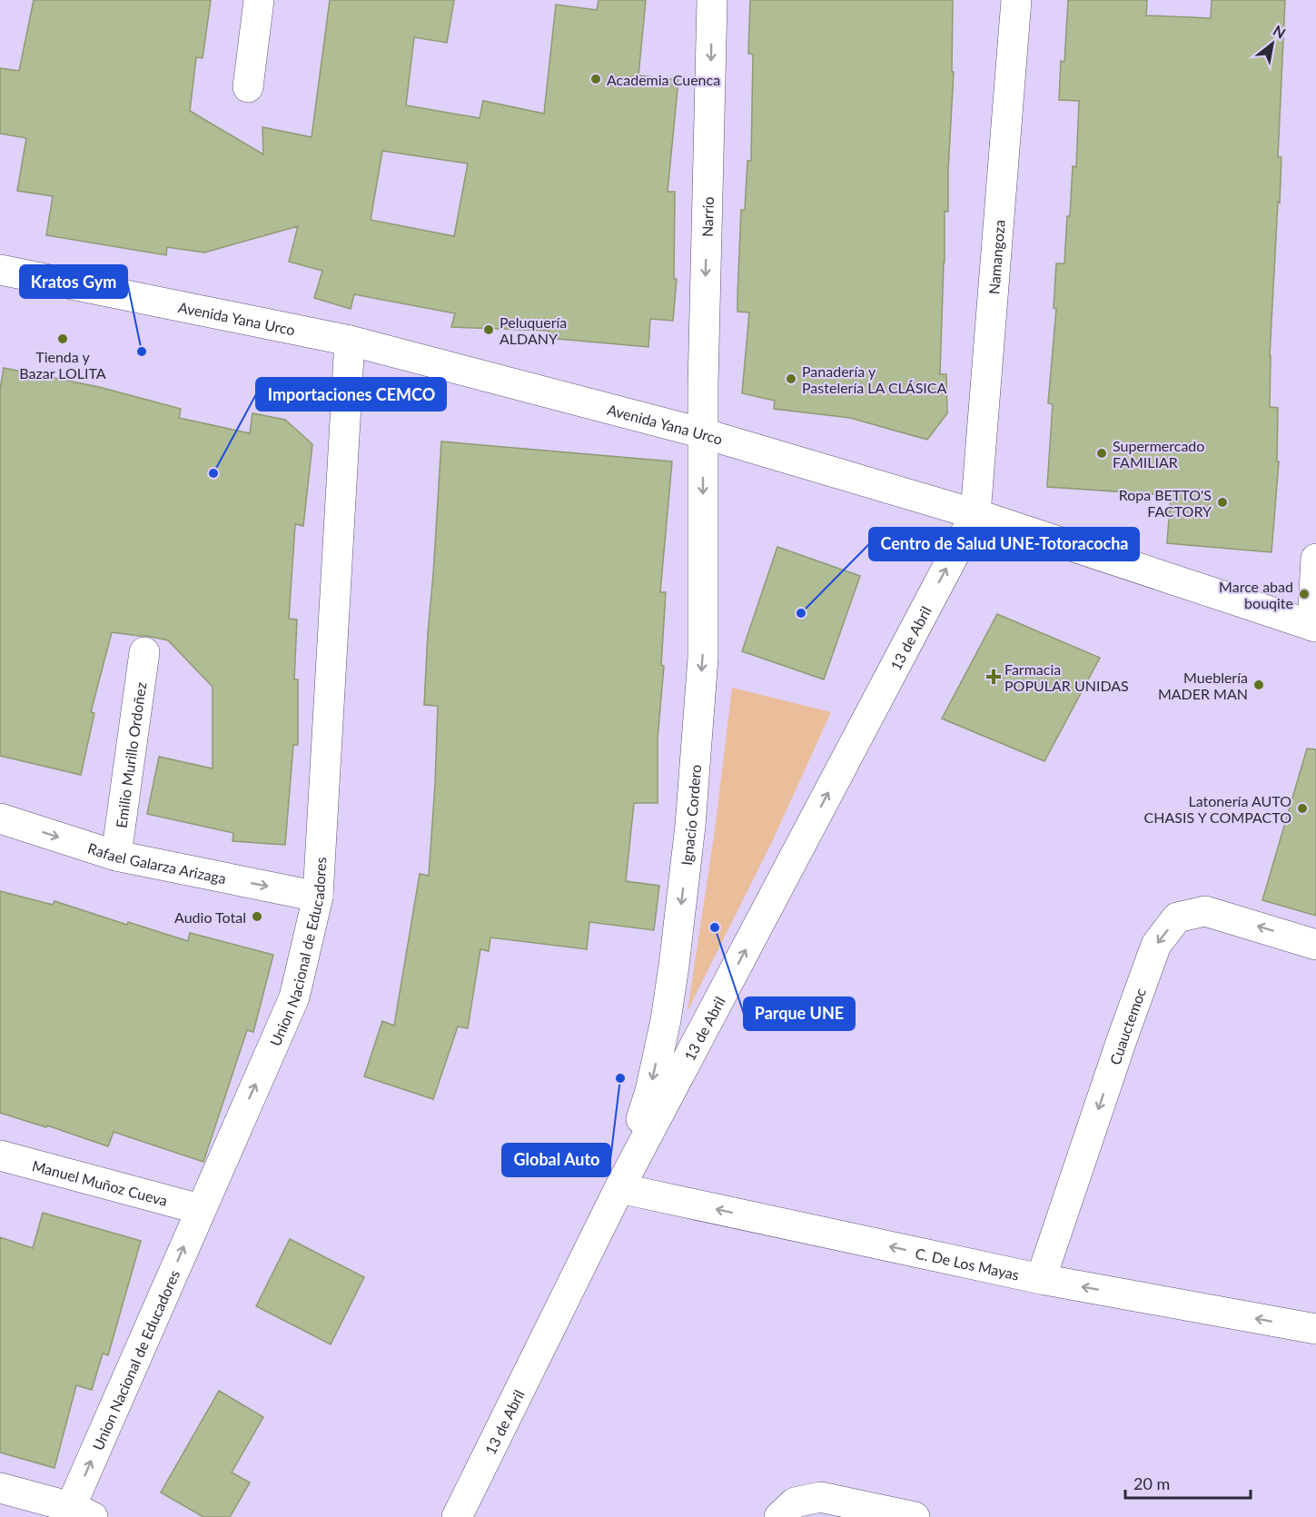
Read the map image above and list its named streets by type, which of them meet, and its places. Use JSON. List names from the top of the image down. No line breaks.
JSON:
{"streets":{"street":["Narrio","Namangoza","Avenida Yana Urco","13 de Abril","Emilio Murillo Ordoñez","Ignacio Cordero","Rafael Galarza Arizaga","Union Nacional de Educadores","Cuauctemoc","Manuel Muñoz Cueva","C. De Los Mayas"]},"crossings":[["Narrio","Avenida Yana Urco"],["Narrio","Ignacio Cordero"],["Namangoza","Avenida Yana Urco"],["Namangoza","13 de Abril"],["Avenida Yana Urco","13 de Abril"],["Avenida Yana Urco","Ignacio Cordero"],["Avenida Yana Urco","Union Nacional de Educadores"],["13 de Abril","Ignacio Cordero"],["13 de Abril","C. De Los Mayas"],["Emilio Murillo Ordoñez","Rafael Galarza Arizaga"],["Ignacio Cordero","C. De Los Mayas"],["Rafael Galarza Arizaga","Union Nacional de Educadores"],["Union Nacional de Educadores","Manuel Muñoz Cueva"],["Cuauctemoc","C. De Los Mayas"]],"one_way":["Narrio","13 de Abril","Ignacio Cordero","Rafael Galarza Arizaga","Union Nacional de Educadores","Cuauctemoc","C. De Los Mayas"],"places":{"other":["Academia Cuenca","Peluquería ALDANY","Tienda y Bazar LOLITA","Kratos Gym","Panadería y Pastelería LA CLÁSICA","Supermercado FAMILIAR","Importaciones CEMCO","Ropa BETTO'S FACTORY","Marce abad bouqite","Centro de Salud UNE-Totoracocha","Mueblería MADER MAN","Latonería AUTO CHASIS Y COMPACTO","Audio Total","Parque UNE","Global Auto"],"health":["Farmacia POPULAR UNIDAS"]},"scale_bar":"20 m","north":"top right"}
